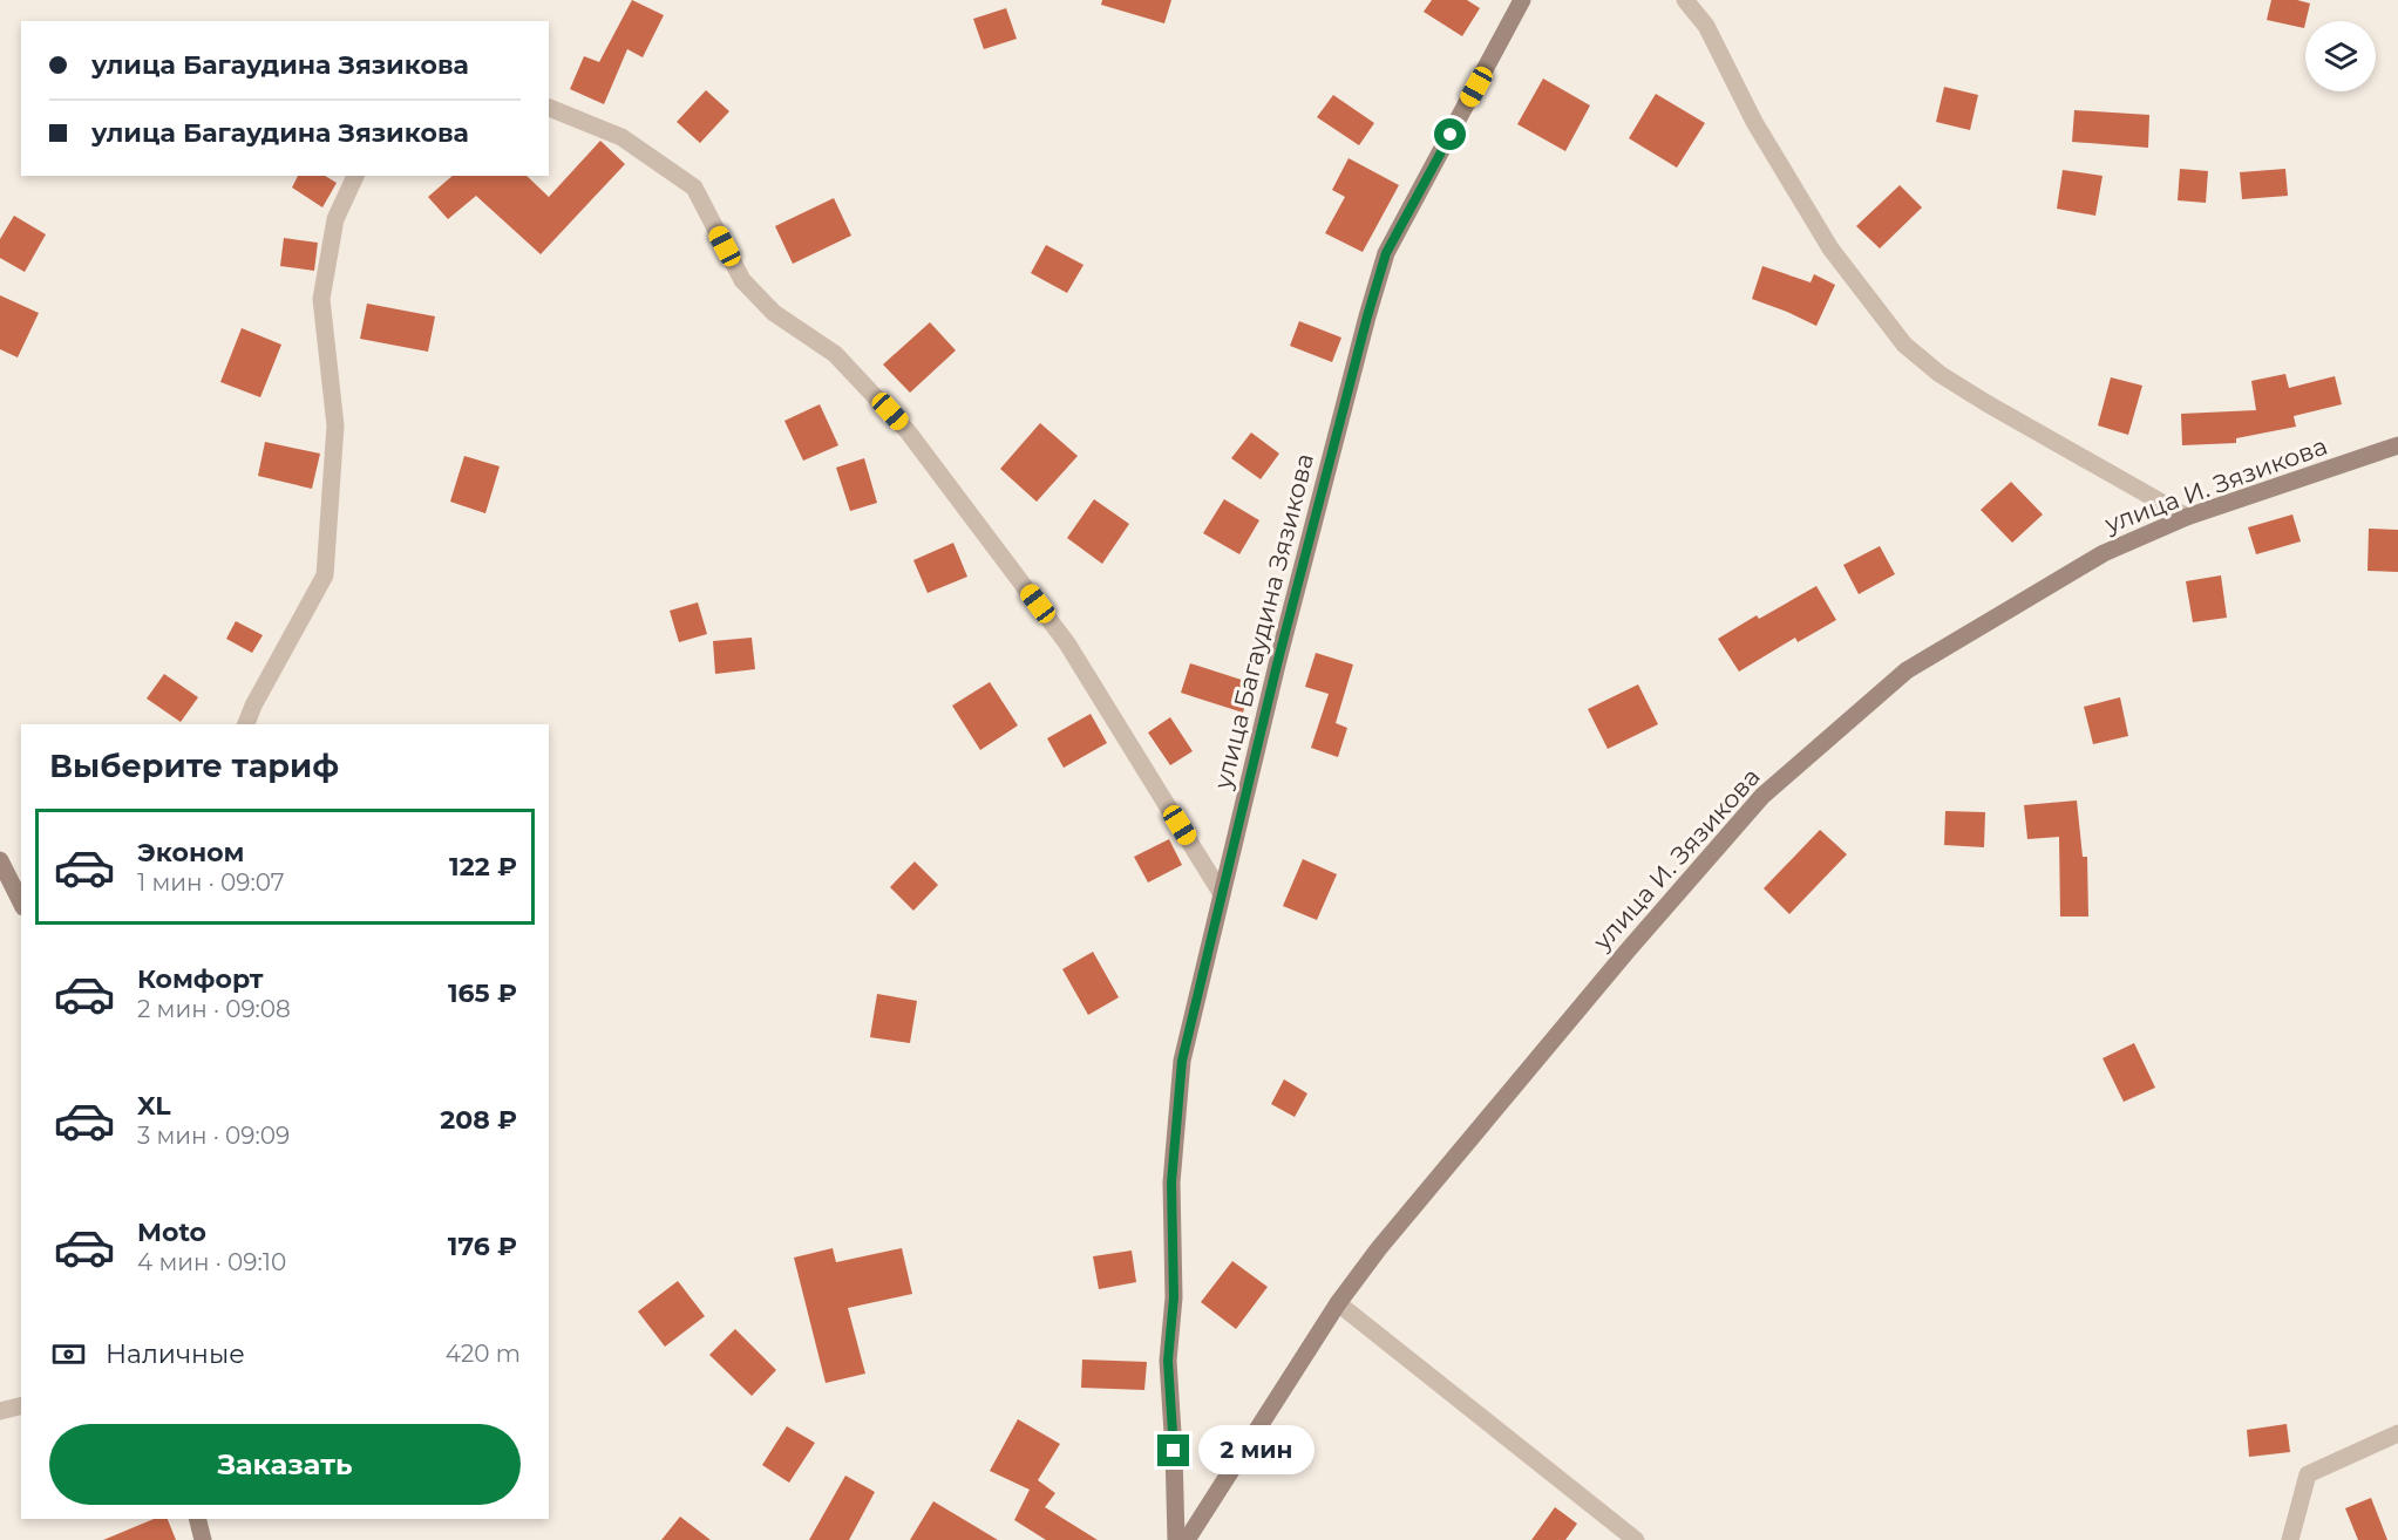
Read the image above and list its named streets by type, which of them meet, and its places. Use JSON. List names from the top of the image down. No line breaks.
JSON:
{"streets":{"street":["улица И. Зязикова","улица Багаудина Зязикова"]},"page":{"banner":["улица Багаудина Зязикова","улица Багаудина Зязикова"],"heading":"Выберите тариф","list":[{"name":"Эконом","note":"1 мин · 09:07","value":"122 ₽"},{"name":"Комфорт","note":"2 мин · 09:08","value":"165 ₽"},{"name":"XL","note":"3 мин · 09:09","value":"208 ₽"},{"name":"Moto","note":"4 мин · 09:10","value":"176 ₽"}],"pay":["Наличные","420 m"],"buttons":"Заказать","bubble":"2 мин"}}
